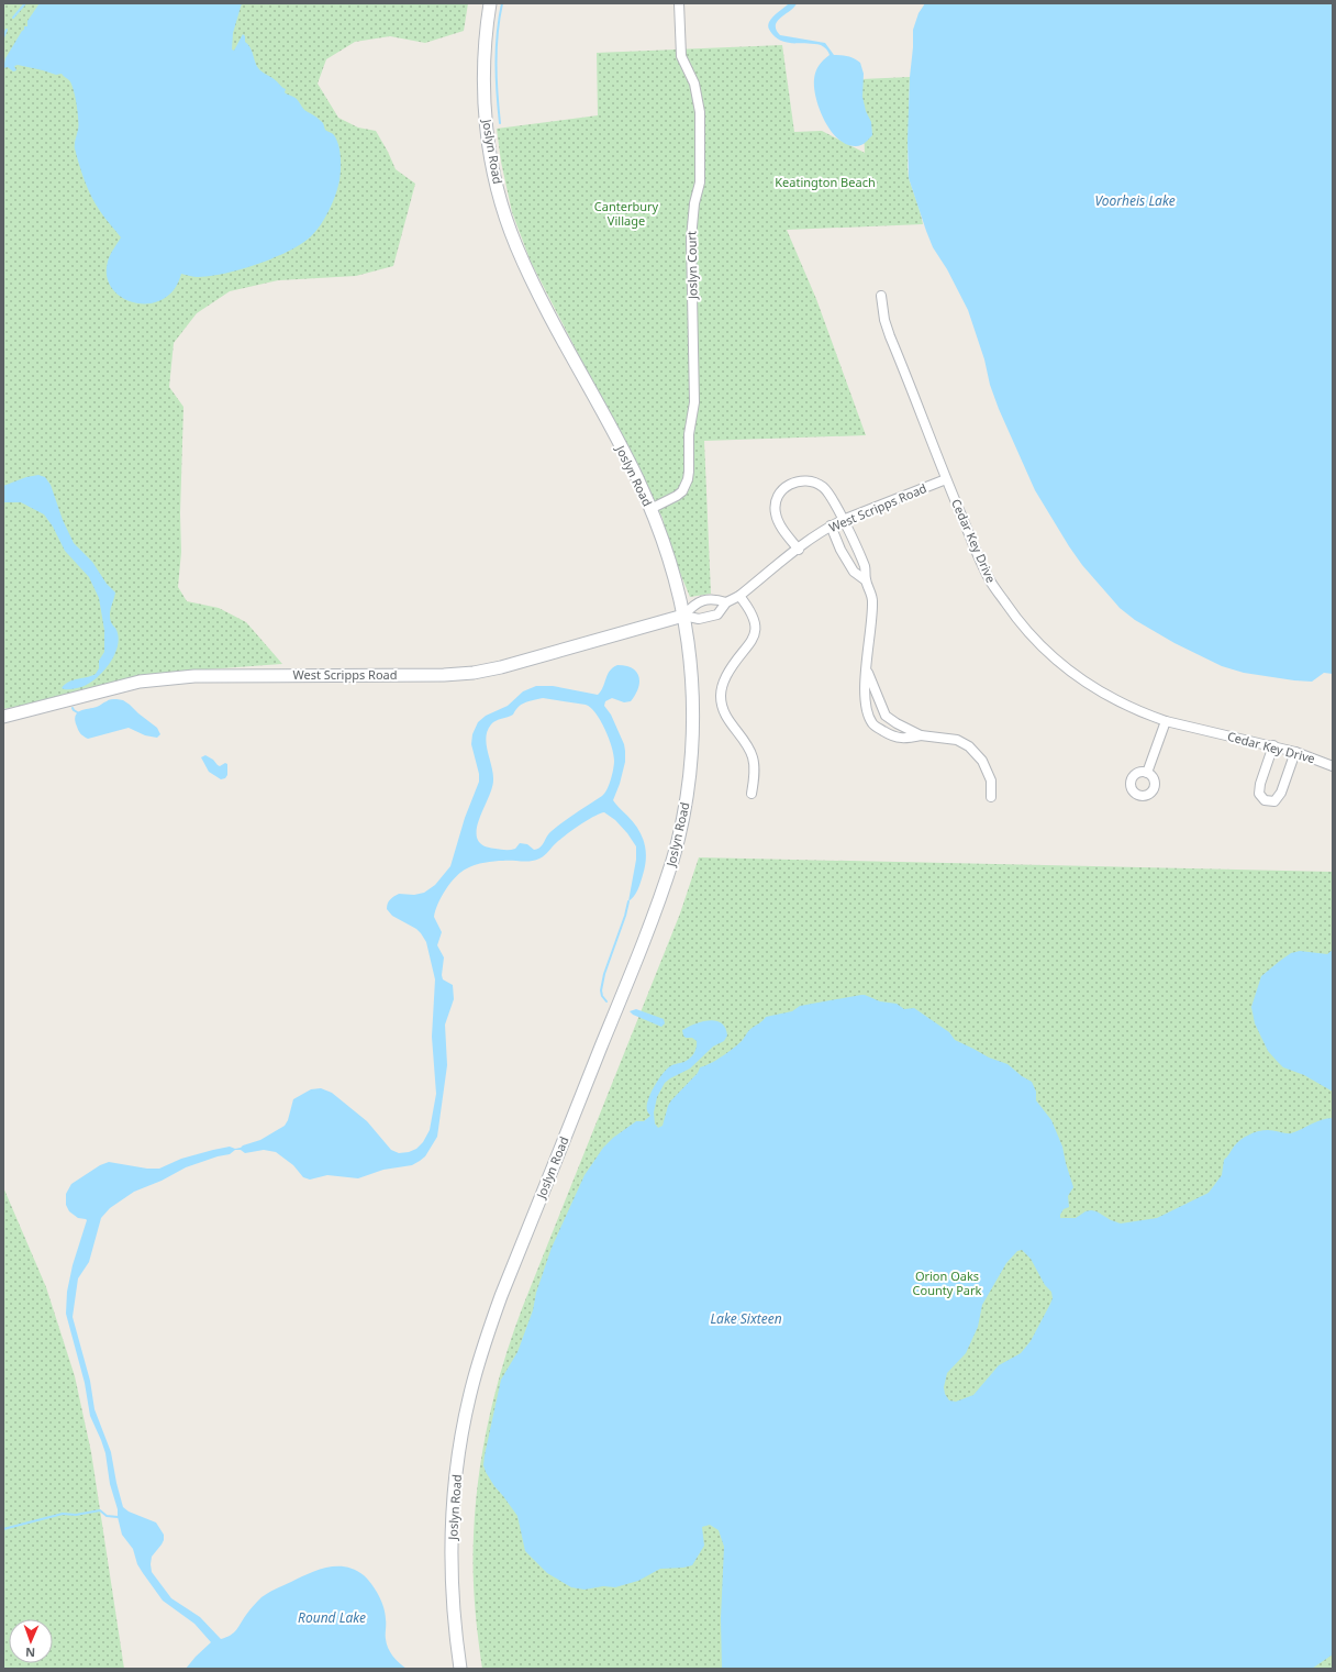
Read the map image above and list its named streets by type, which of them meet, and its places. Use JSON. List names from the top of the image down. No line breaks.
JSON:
{"streets":{"street":["Joslyn Road","Joslyn Court","West Scripps Road","Cedar Key Drive"]},"crossings":[["Joslyn Road","Joslyn Court"],["Joslyn Road","West Scripps Road"],["West Scripps Road","Cedar Key Drive"]],"water":["Voorheis Lake","Lake Sixteen","Round Lake"],"parks":["Keatington Beach","Canterbury Village","Orion Oaks County Park"],"north":"bottom"}
